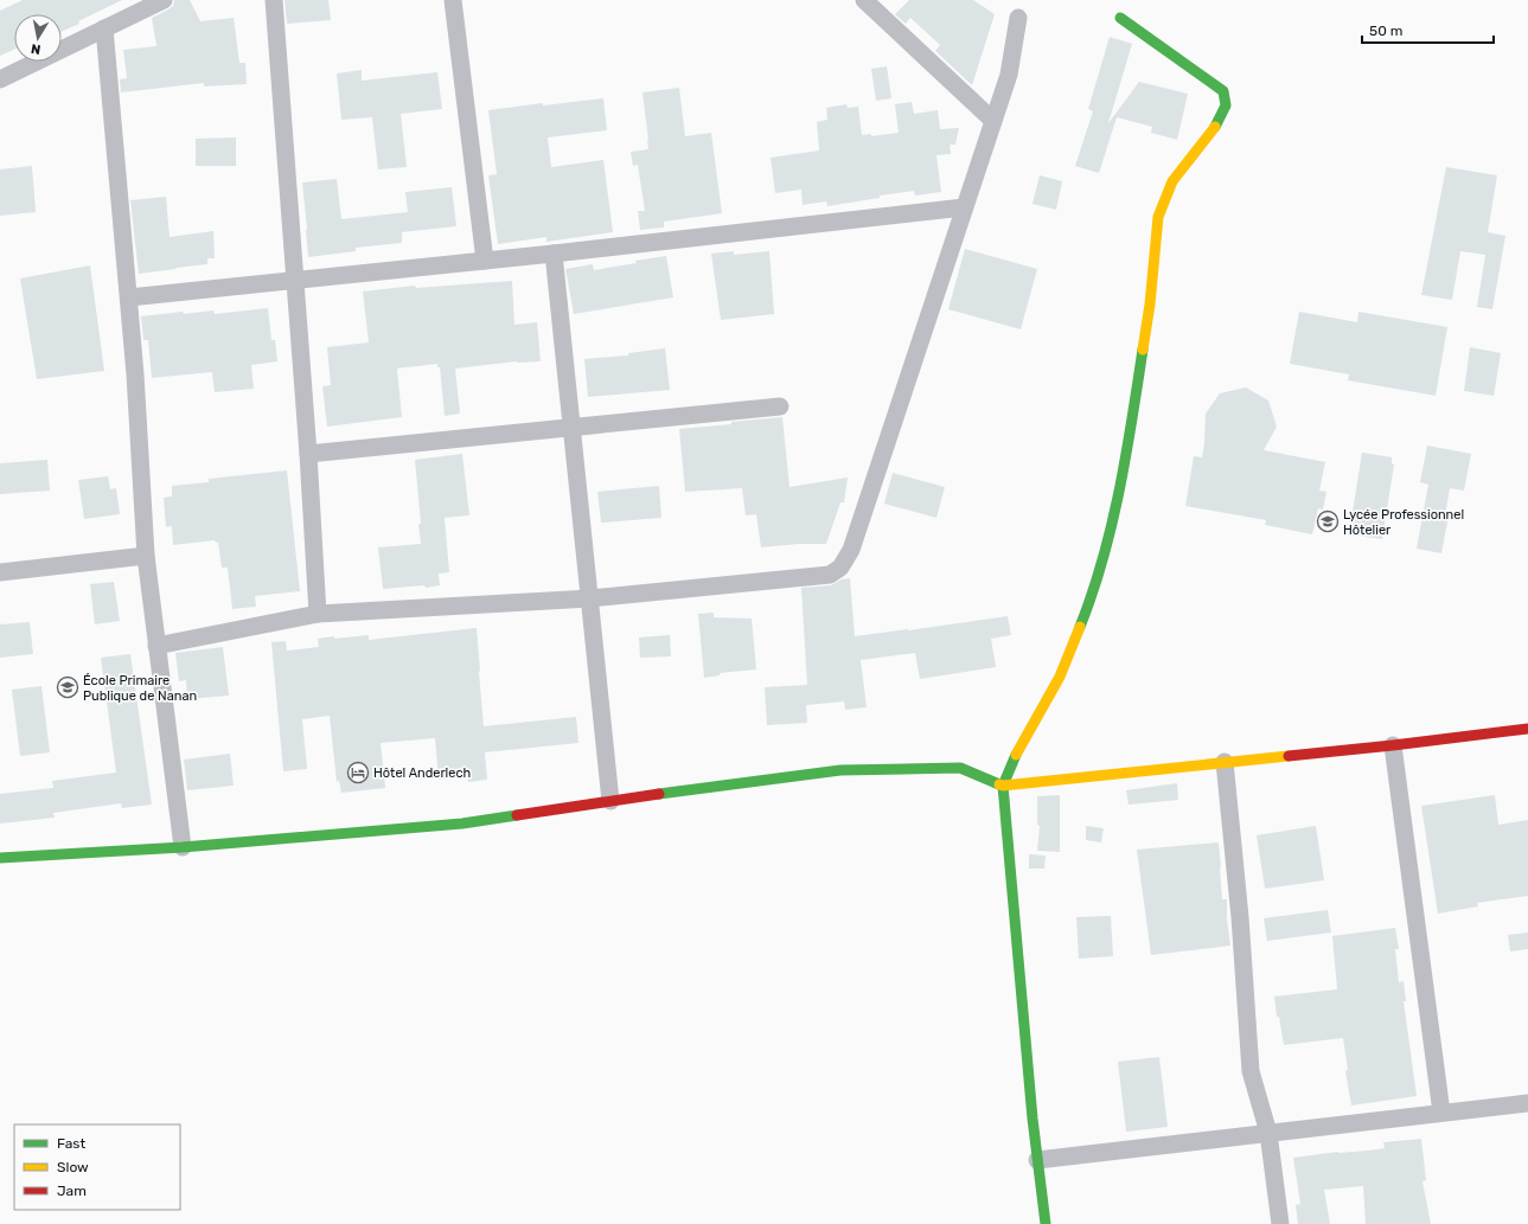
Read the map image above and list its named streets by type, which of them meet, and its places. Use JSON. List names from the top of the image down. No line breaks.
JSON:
{"places":{"school or university":["Lycée Professionnel Hôtelier","École Primaire Publique de Nanan"],"hotel":["Hôtel Anderlech"]},"legend":["Fast","Slow","Jam"],"scale_bar":"50 m","north":"bottom"}
